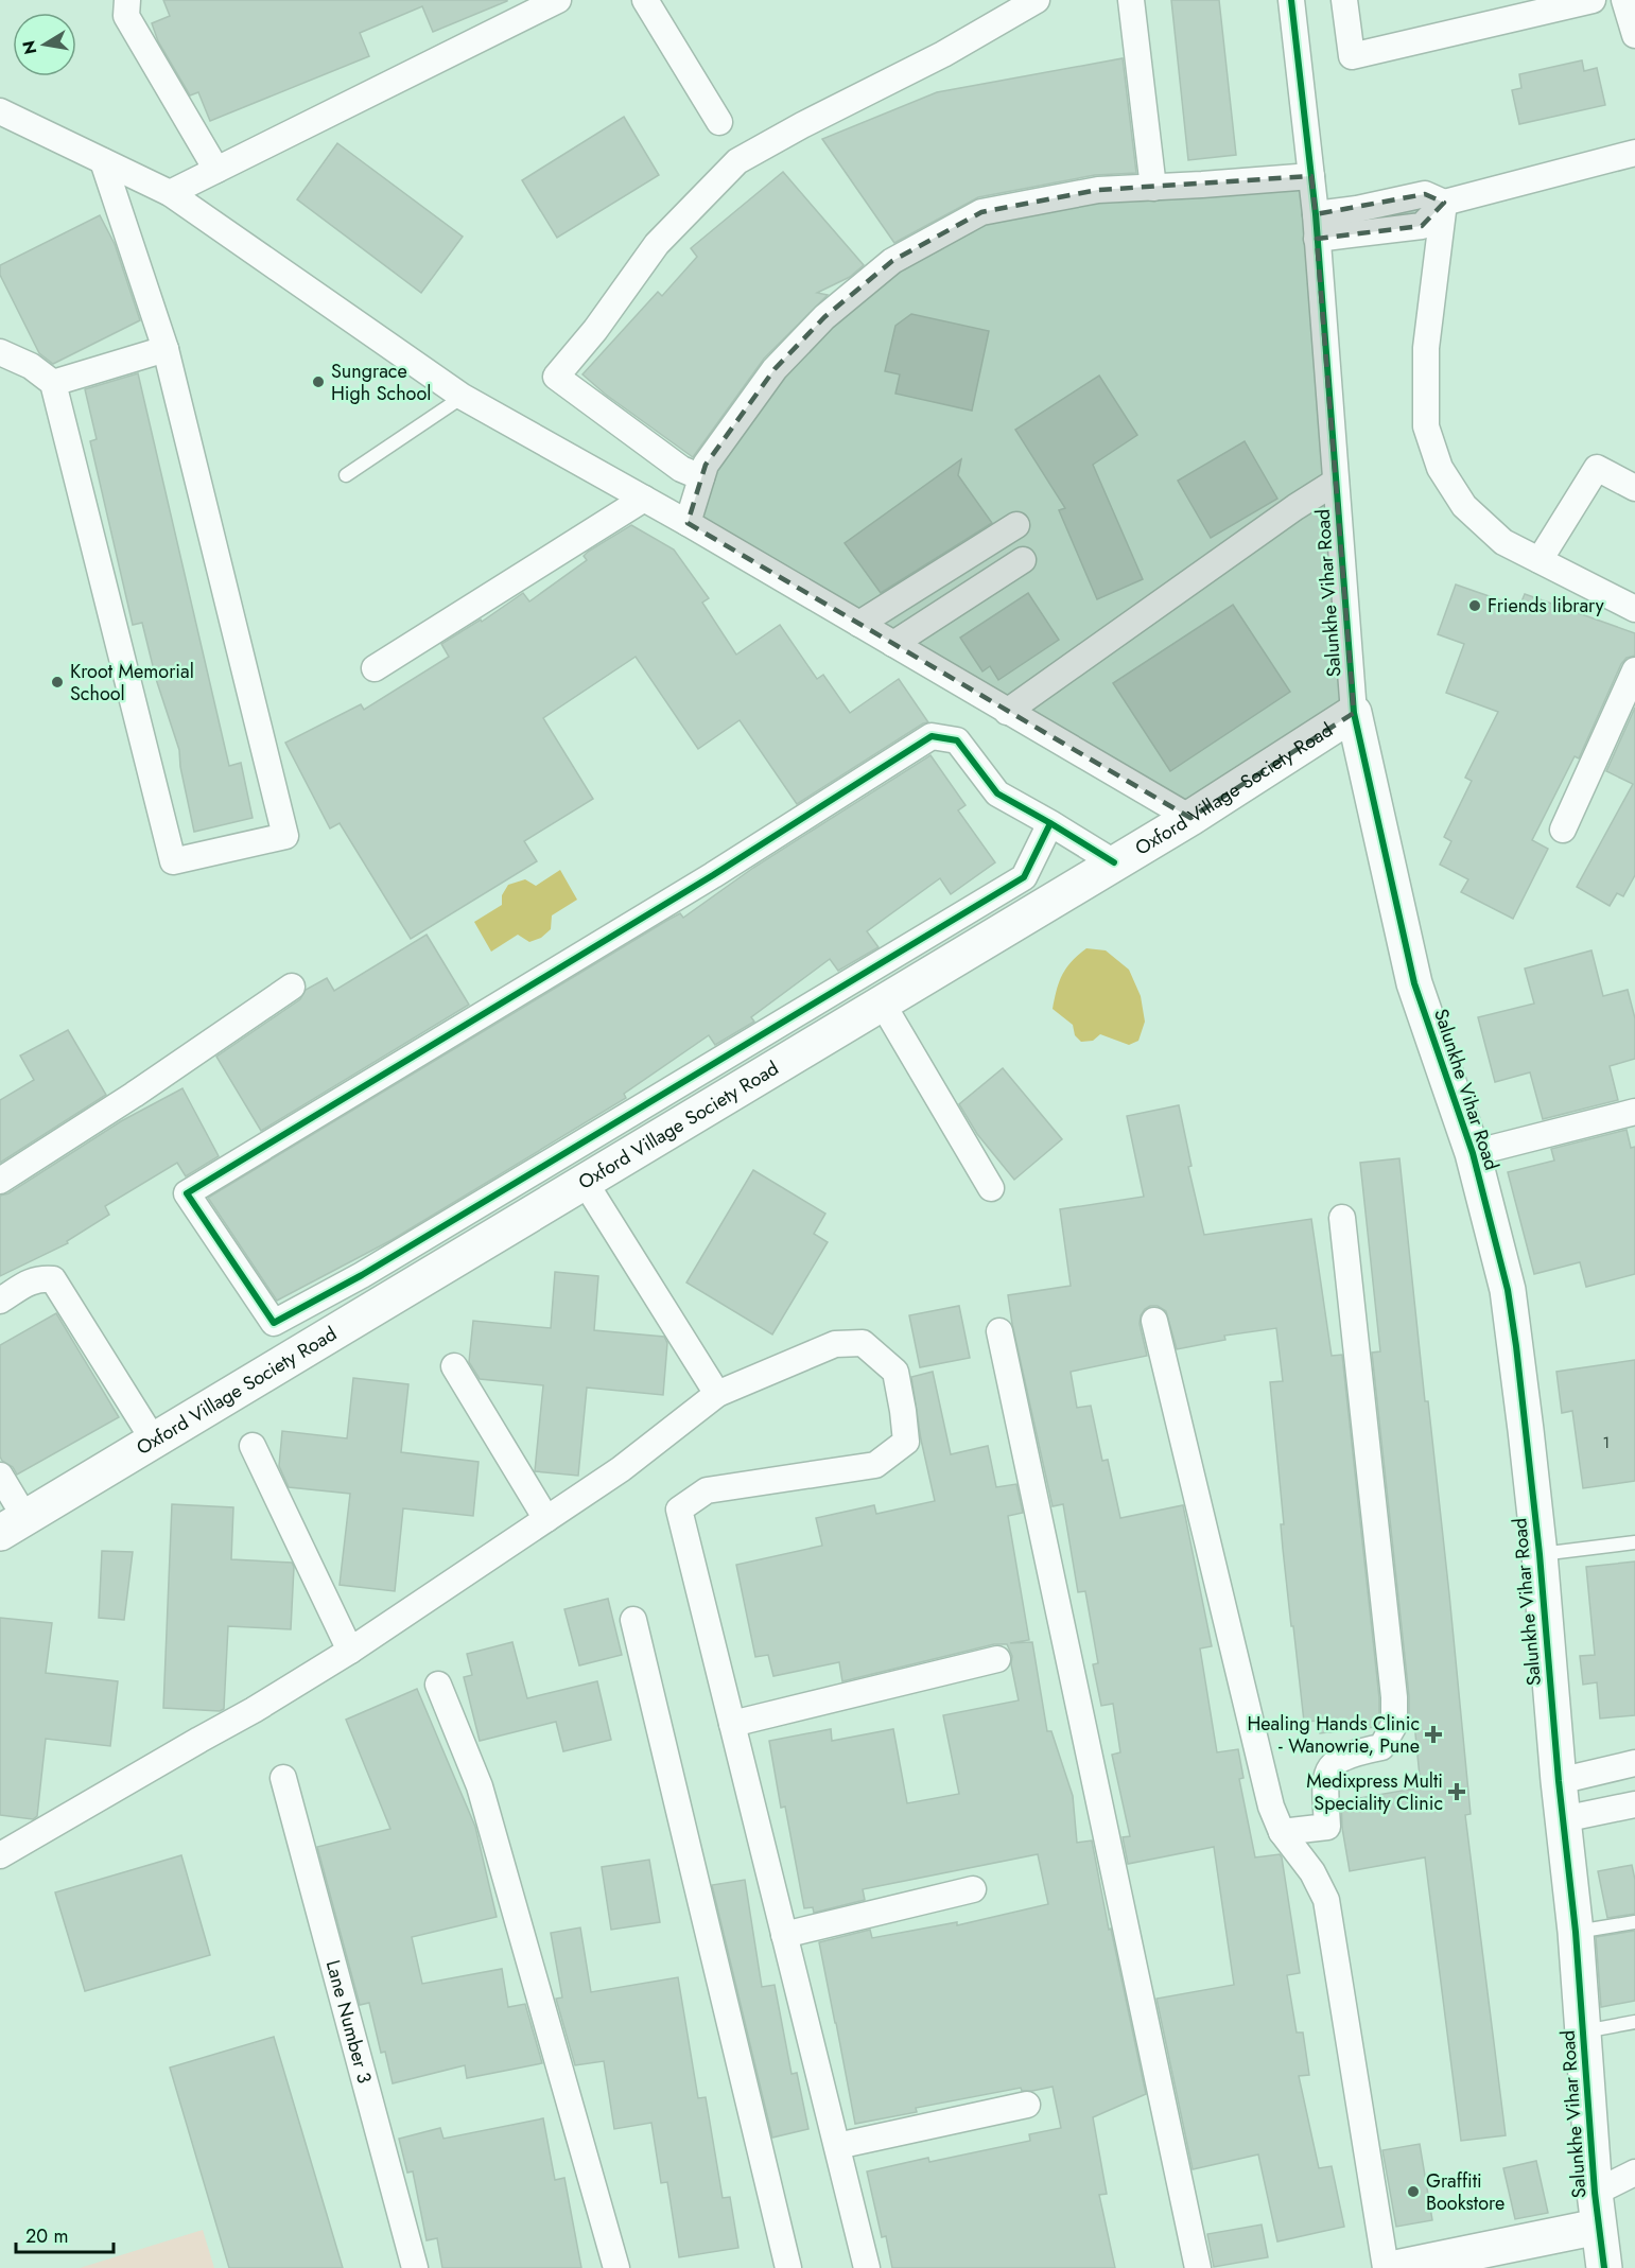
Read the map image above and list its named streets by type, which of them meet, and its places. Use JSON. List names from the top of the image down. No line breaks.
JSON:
{"streets":{"street":["Salunkhe Vihar Road","Oxford Village Society Road","Lane Number 3"]},"crossings":[["Salunkhe Vihar Road","Oxford Village Society Road"]],"places":{"other":["Sungrace High School","Friends library","Kroot Memorial School","Graffiti Bookstore"],"health":["Healing Hands Clinic - Wanowrie, Pune","Medixpress Multi Speciality Clinic"]},"house_numbers":["1"],"scale_bar":"20 m","north":"left"}
